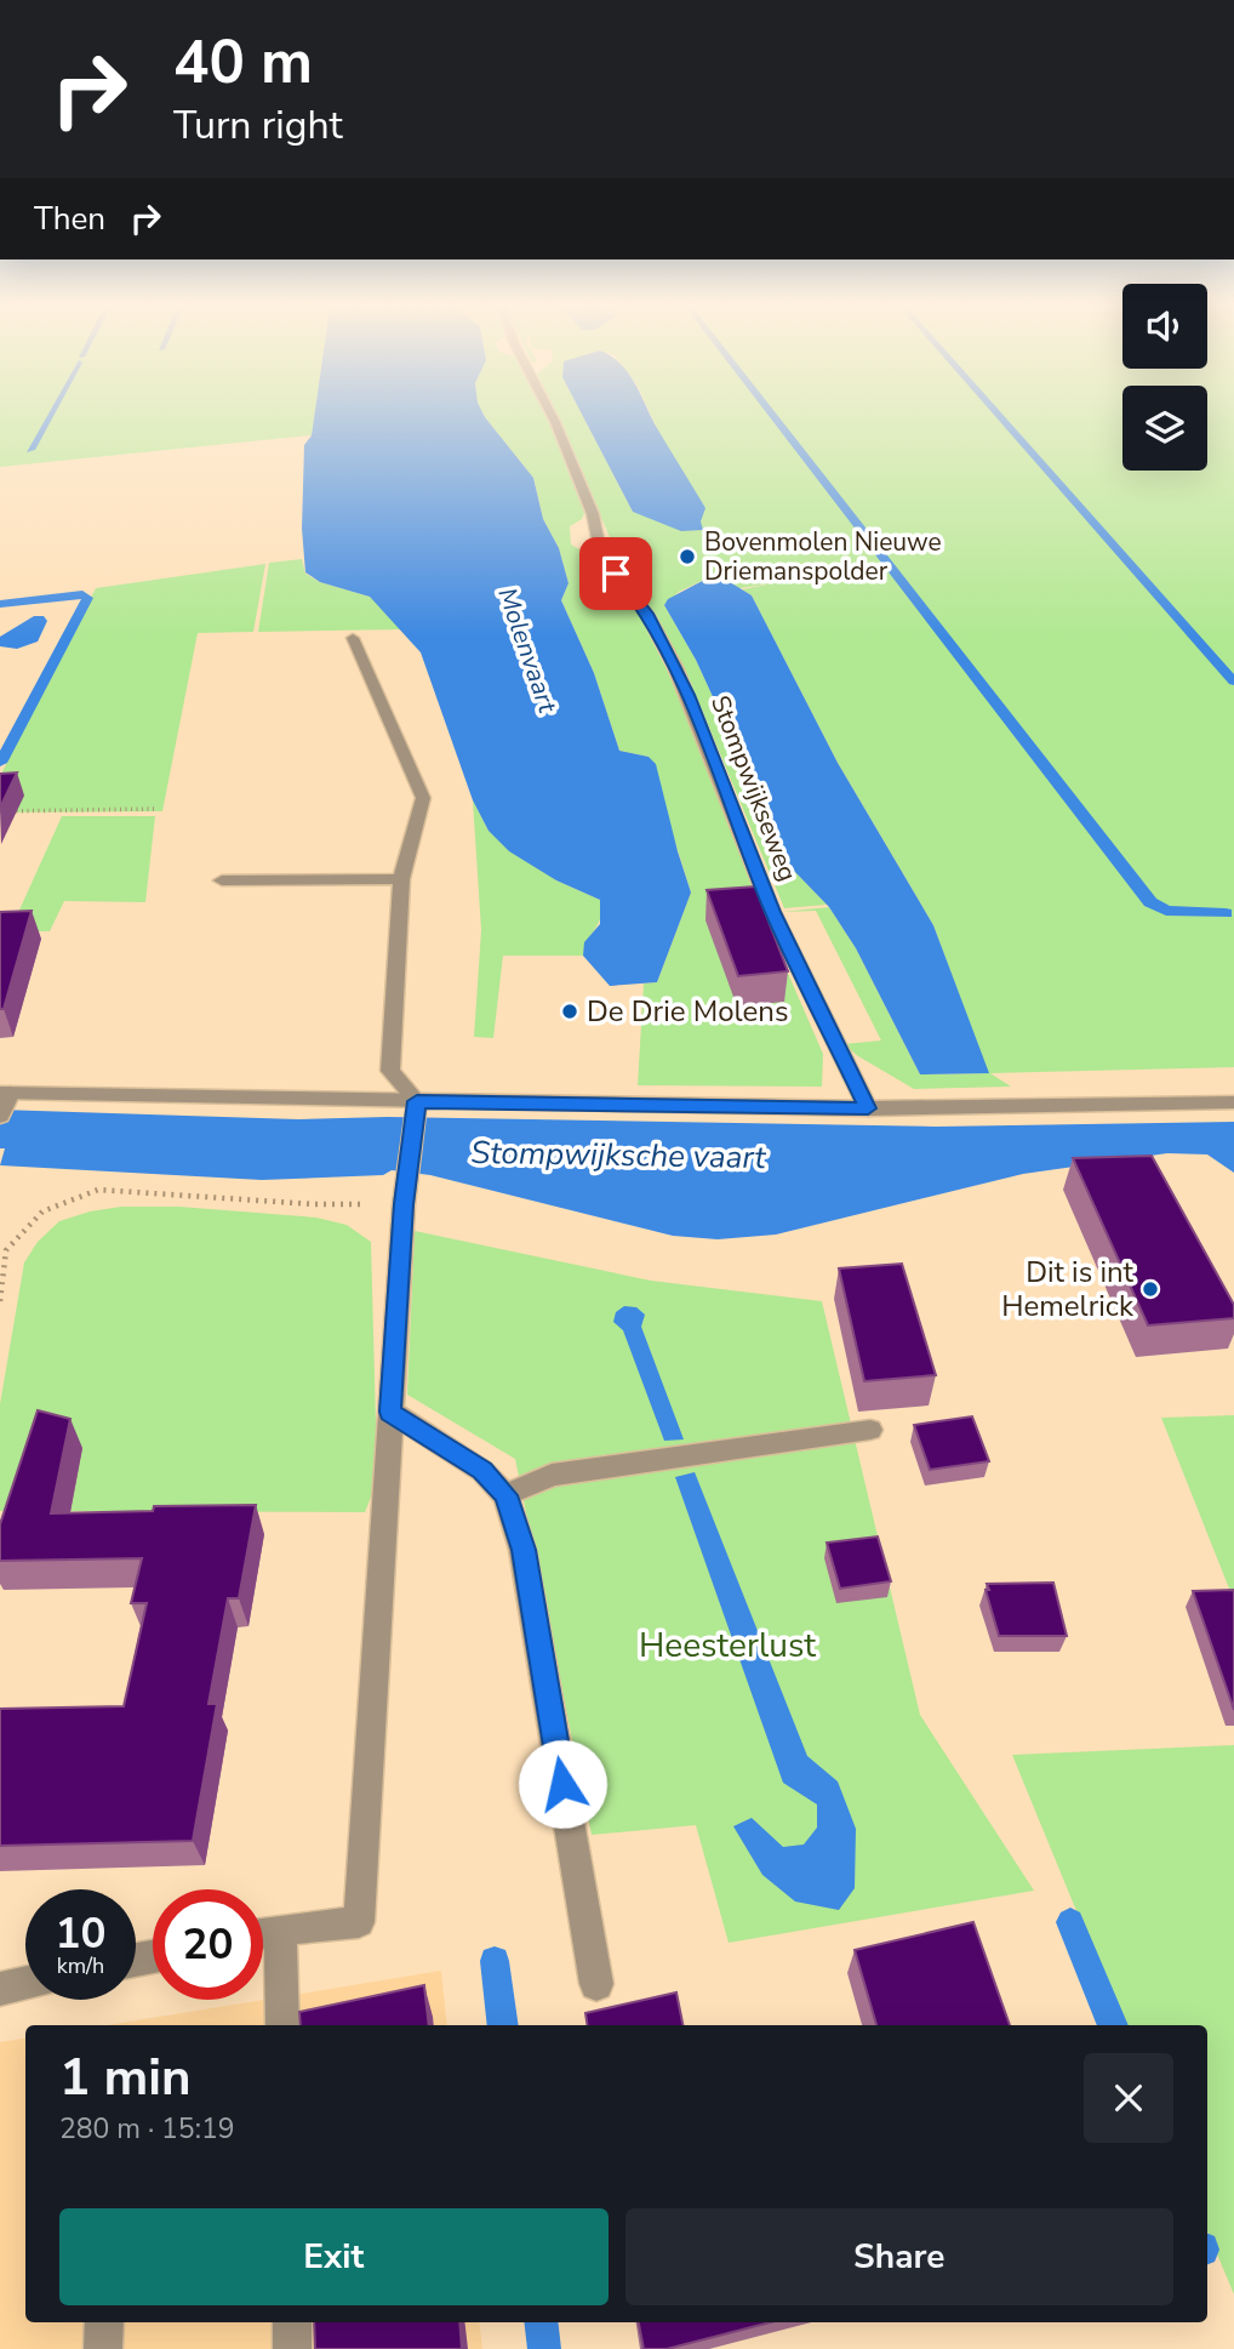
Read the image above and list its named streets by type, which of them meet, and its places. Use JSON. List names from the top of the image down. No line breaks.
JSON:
{"streets":{"street":["Stompwijkseweg"]},"water":["Molenvaart","Stompwijksche vaart"],"parks":["Heesterlust"],"places":["Bovenmolen Nieuwe Driemanspolder","De Drie Molens","Dit is int Hemelrick"],"page":{"turn":["40 m","Turn right"],"then":"Then","speed":"10 km/h","limit":"20","heading":["1 min","280 m · 15:19"],"buttons":["Exit","Share"]}}
